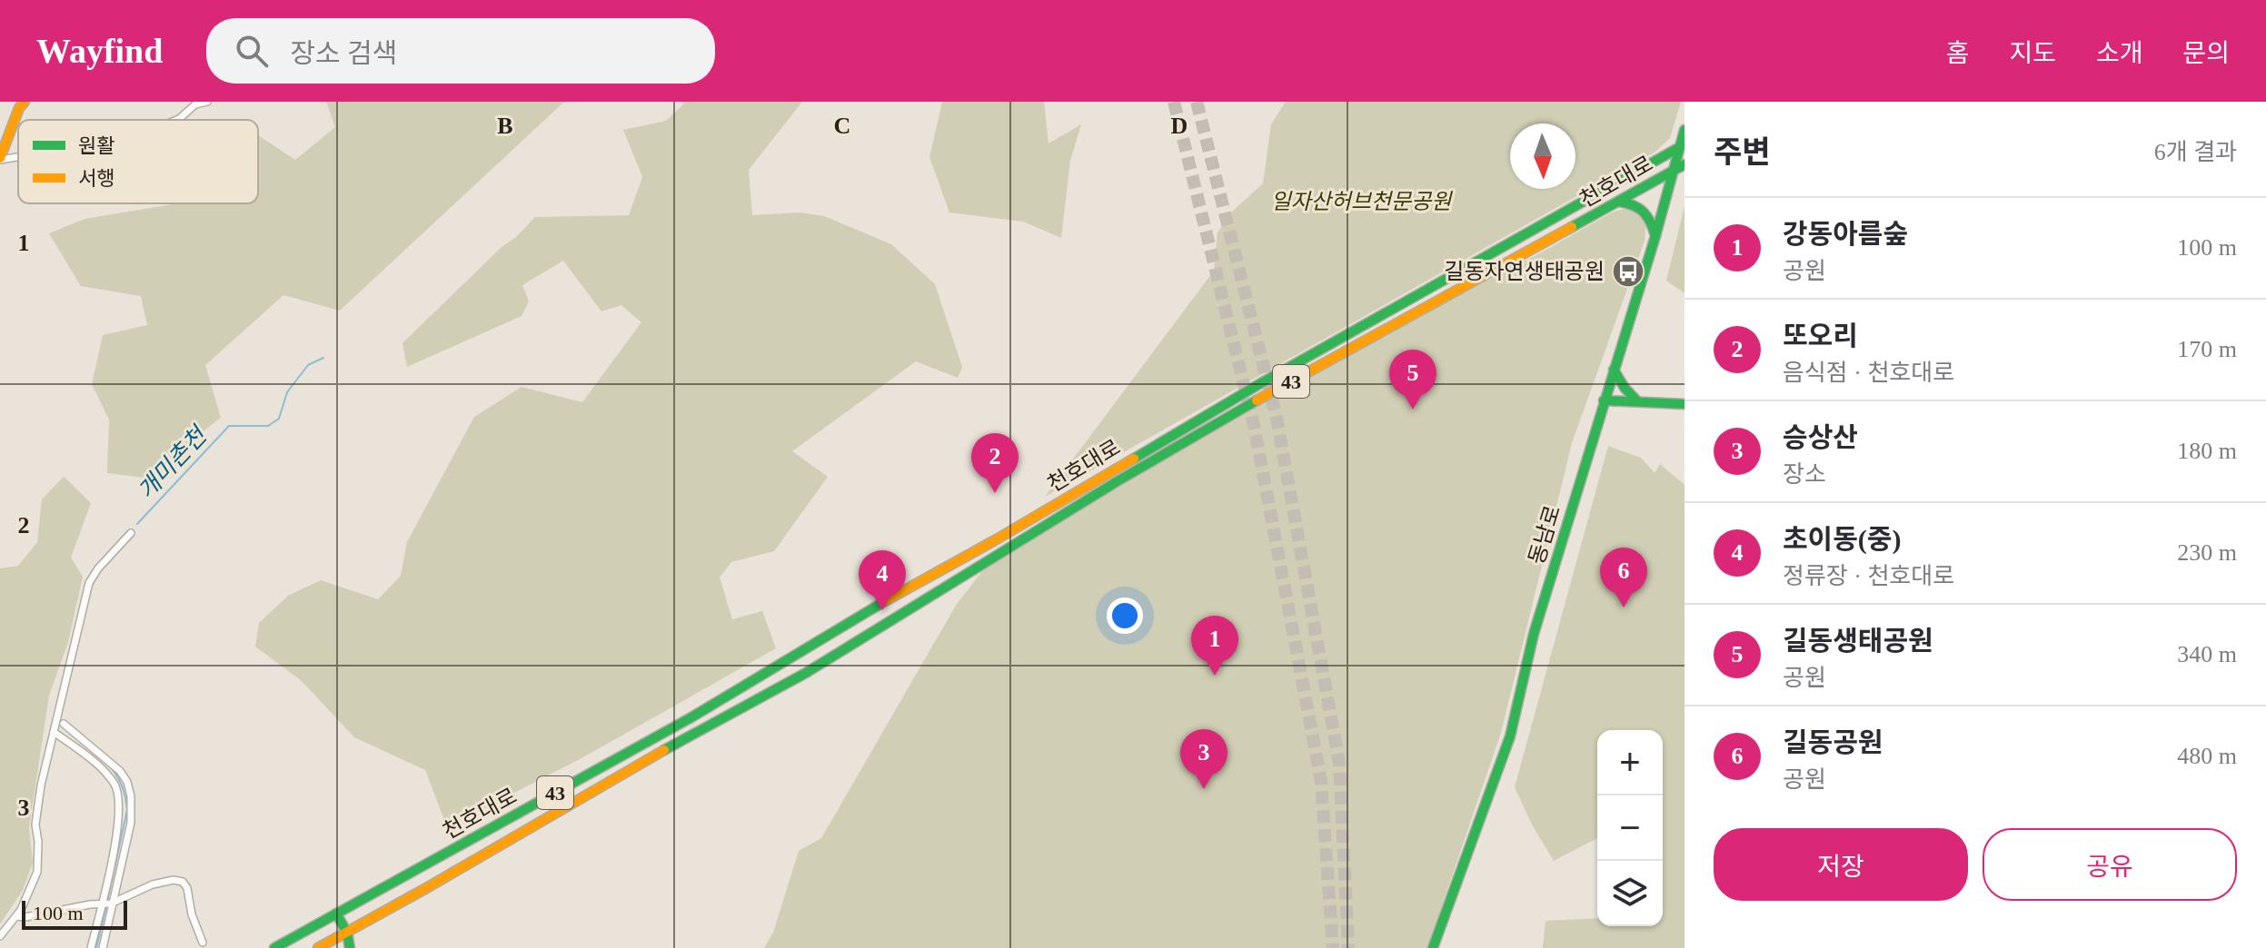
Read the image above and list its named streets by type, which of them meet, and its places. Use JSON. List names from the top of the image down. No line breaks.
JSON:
{"streets":{"main road":["천호대로","43","동남로"]},"crossings":[["천호대로","동남로"]],"water":["개미촌천"],"parks":["일자산허브천문공원"],"places":{"bus stop":["길동자연생태공원"]},"legend":["원활","서행"],"scale_bar":"100 m","north":"bottom","page":{"header":"Wayfind","search":"장소 검색","nav":["홈","지도","소개","문의"],"heading":["주변","6개 결과"],"list":[{"mark":"1","name":"강동아름숲","note":"공원","value":"100 m"},{"mark":"2","name":"또오리","note":"음식점 · 천호대로","value":"170 m"},{"mark":"3","name":"승상산","note":"장소","value":"180 m"},{"mark":"4","name":"초이동(중)","note":"정류장 · 천호대로","value":"230 m"},{"mark":"5","name":"길동생태공원","note":"공원","value":"340 m"},{"mark":"6","name":"길동공원","note":"공원","value":"480 m"}],"pins":["5","2","6","4","1","3"],"map_buttons":["+","−"],"buttons":["저장","공유"],"scale":"100 m"},"grid":{"columns":["B","C","D"],"rows":["1","2","3"]}}
